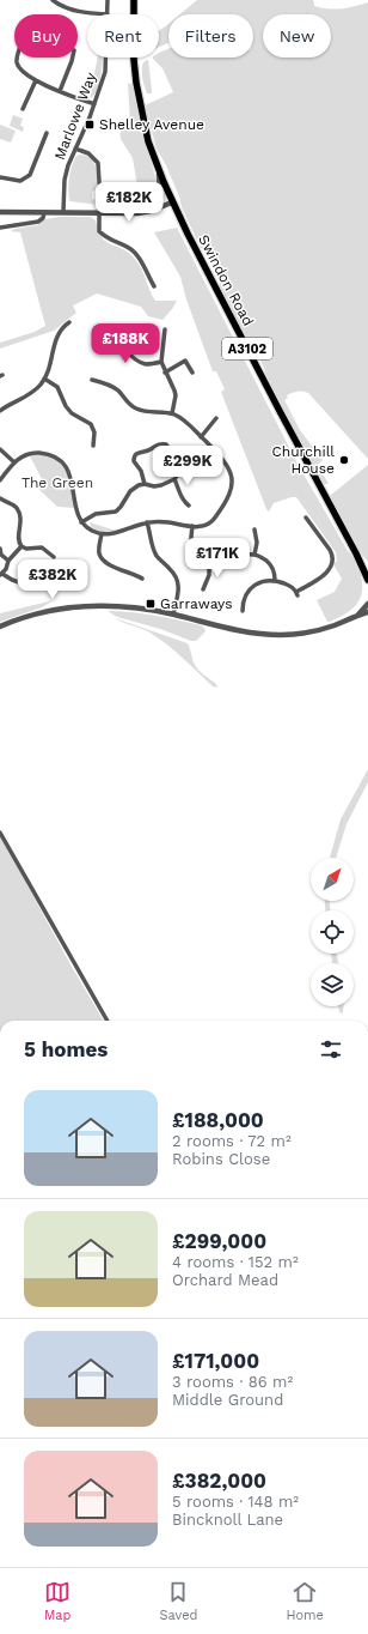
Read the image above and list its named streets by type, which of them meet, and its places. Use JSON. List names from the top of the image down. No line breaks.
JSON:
{"streets":{"main road":["Swindon Road","A3102"],"street":["Marlowe Way"]},"parks":["The Green"],"places":{"transit":["Shelley Avenue","Garraways"],"other":["Churchill House"]},"north":"top right","page":{"chip":["Buy","Rent","Filters","New"],"price":["£182K","£188K","£299K","£171K","£382K"],"heading":"5 homes","list":[{"name":"£188,000","note":"2 rooms · 72 m² · Robins Close"},{"name":"£299,000","note":"4 rooms · 152 m² · Orchard Mead"},{"name":"£171,000","note":"3 rooms · 86 m² · Middle Ground"},{"name":"£382,000","note":"5 rooms · 148 m² · Bincknoll Lane"}],"tabs":["Map","Saved","Home"]}}
